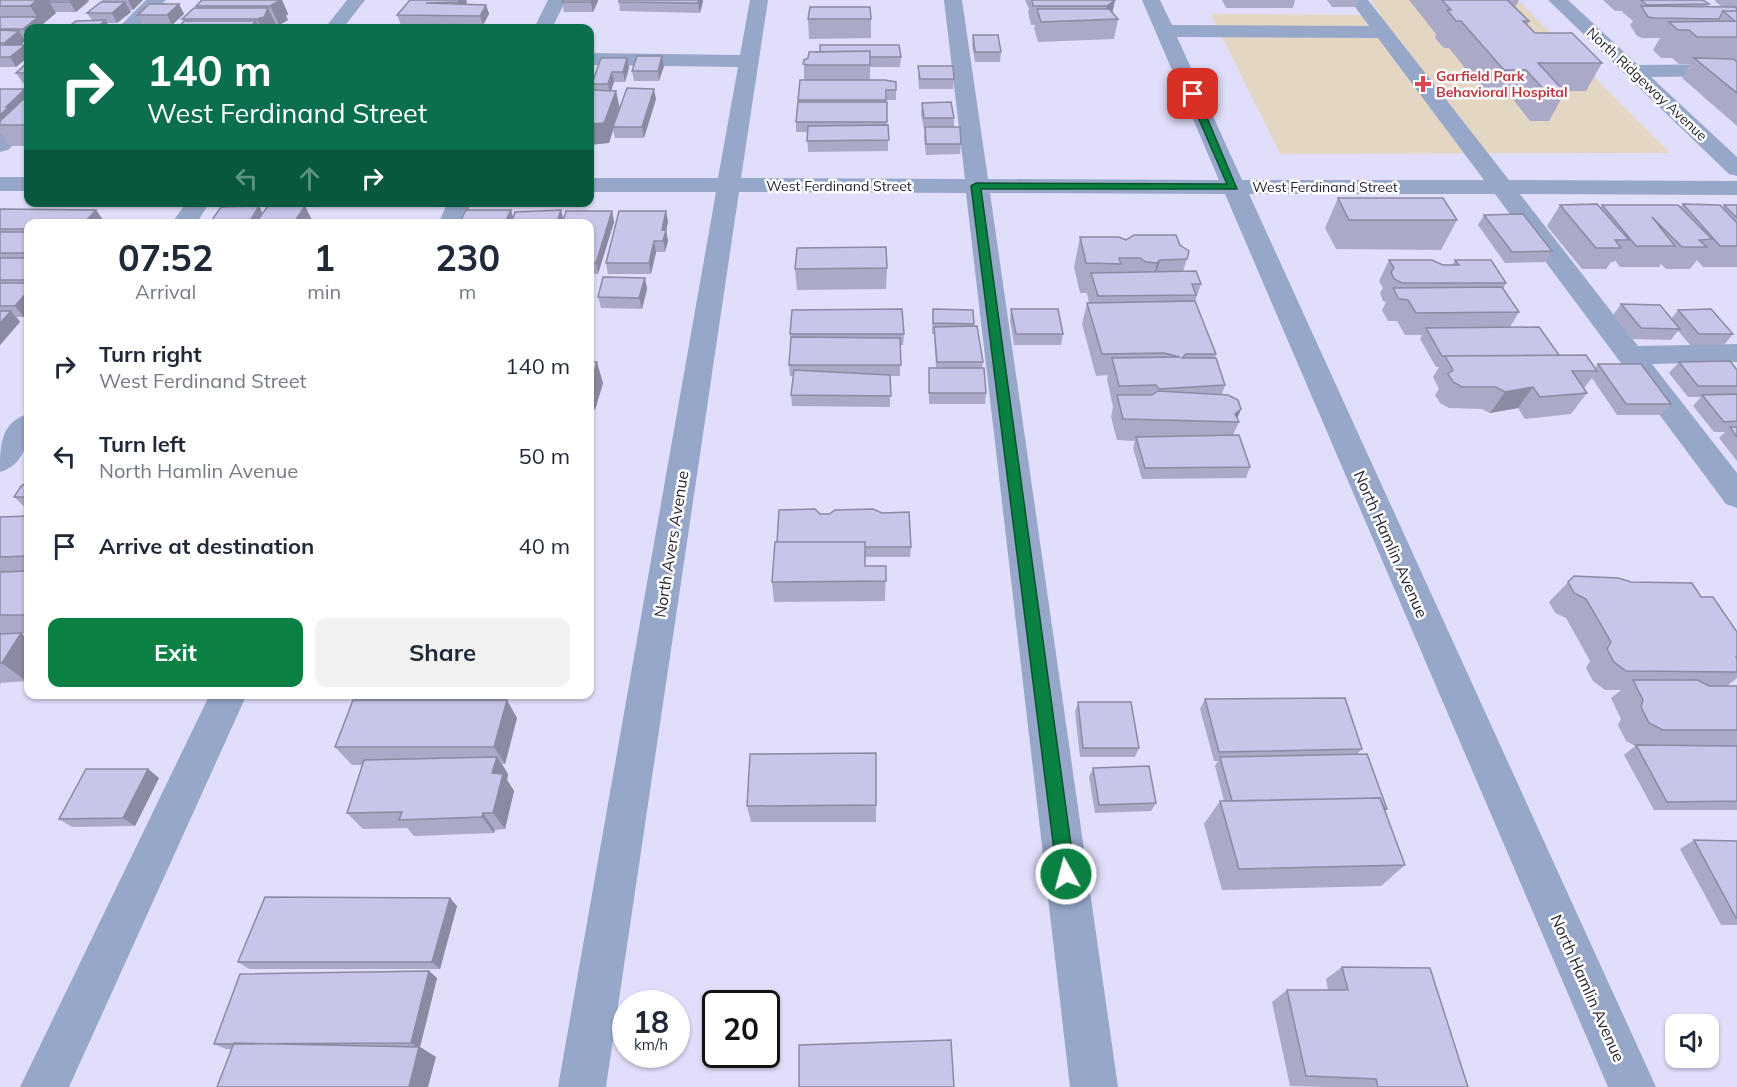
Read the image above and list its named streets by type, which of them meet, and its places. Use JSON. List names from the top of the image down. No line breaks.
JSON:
{"streets":{"street":["North Ridgeway Avenue","West Ferdinand Street","North Avers Avenue","North Hamlin Avenue"]},"crossings":[["West Ferdinand Street","North Avers Avenue"],["West Ferdinand Street","North Hamlin Avenue"]],"places":{"health":["Garfield Park Behavioral Hospital"]},"page":{"turn":["140 m","West Ferdinand Street"],"eta":["07:52","Arrival","1","min","230","m"],"list":[{"name":"Turn right","note":"West Ferdinand Street","value":"140 m"},{"name":"Turn left","note":"North Hamlin Avenue","value":"50 m"},{"name":"Arrive at destination","value":"40 m"}],"buttons":["Exit","Share"],"speed":"18 km/h","limit":"20"}}
